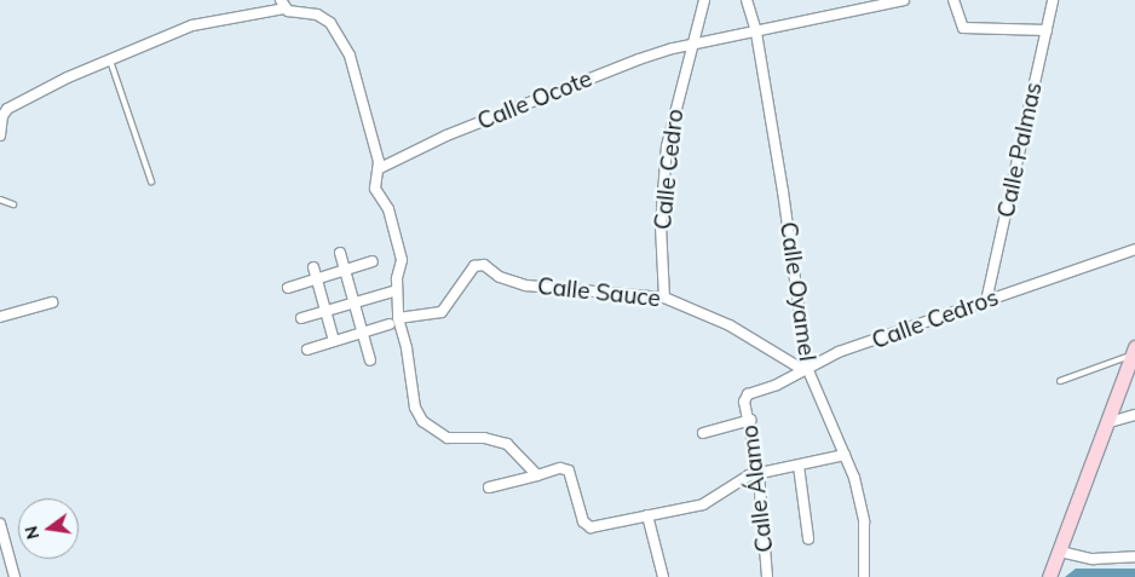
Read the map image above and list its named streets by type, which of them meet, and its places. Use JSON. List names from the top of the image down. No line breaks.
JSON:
{"streets":{"street":["Calle Ocote","Calle Palmas","Calle Cedro","Calle Oyamel","Calle Sauce","Calle Cedros","Calle Álamo"]},"crossings":[["Calle Ocote","Calle Cedro"],["Calle Ocote","Calle Oyamel"],["Calle Palmas","Calle Cedros"],["Calle Cedro","Calle Sauce"],["Calle Oyamel","Calle Sauce"],["Calle Oyamel","Calle Cedros"],["Calle Sauce","Calle Cedros"],["Calle Cedros","Calle Álamo"]],"north":"left"}
